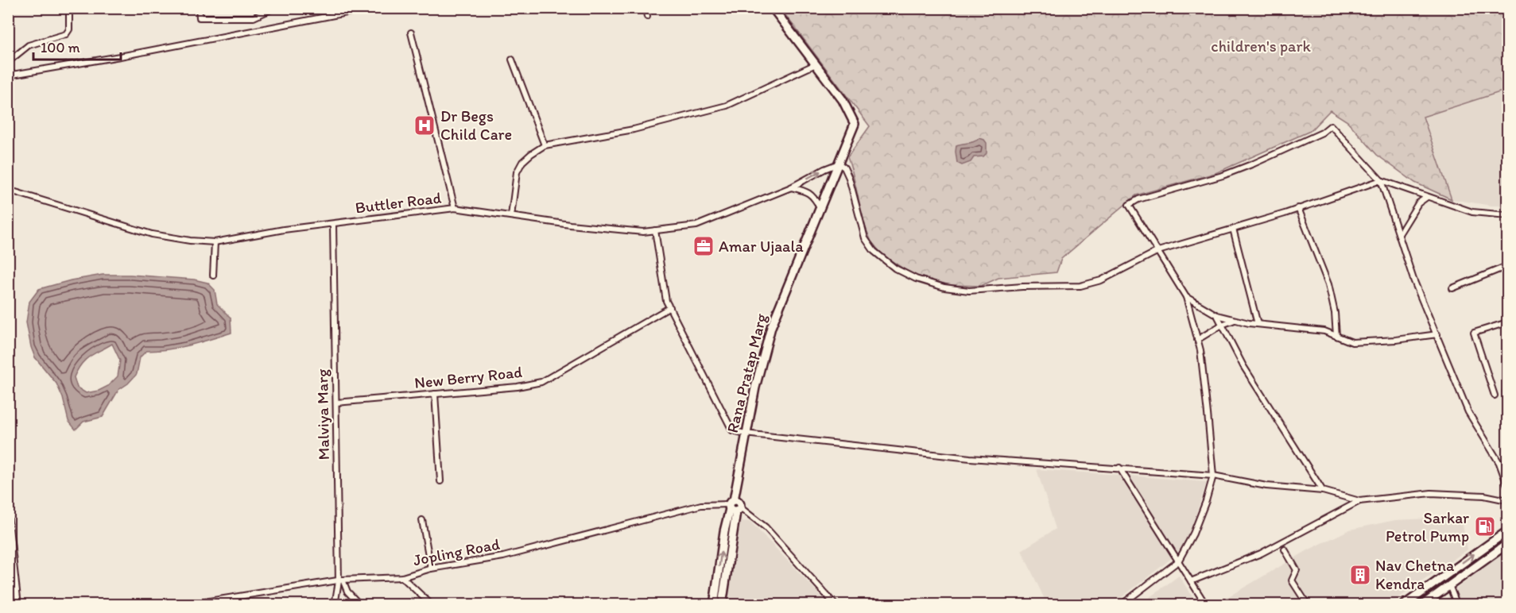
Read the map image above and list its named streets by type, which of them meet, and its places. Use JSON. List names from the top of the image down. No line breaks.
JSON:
{"streets":{"street":["Buttler Road","Rana Pratap Marg","New Berry Road","Malviya Marg","Jopling Road"]},"crossings":[["Buttler Road","Rana Pratap Marg"],["Buttler Road","Malviya Marg"],["Rana Pratap Marg","Jopling Road"],["New Berry Road","Malviya Marg"],["Malviya Marg","Jopling Road"]],"parks":["children's park"],"places":{"hospital":["Dr Begs Child Care"],"office":["Amar Ujaala"],"fuel station":["Sarkar Petrol Pump"],"building":["Nav Chetna Kendra"]},"scale_bar":"100 m"}
